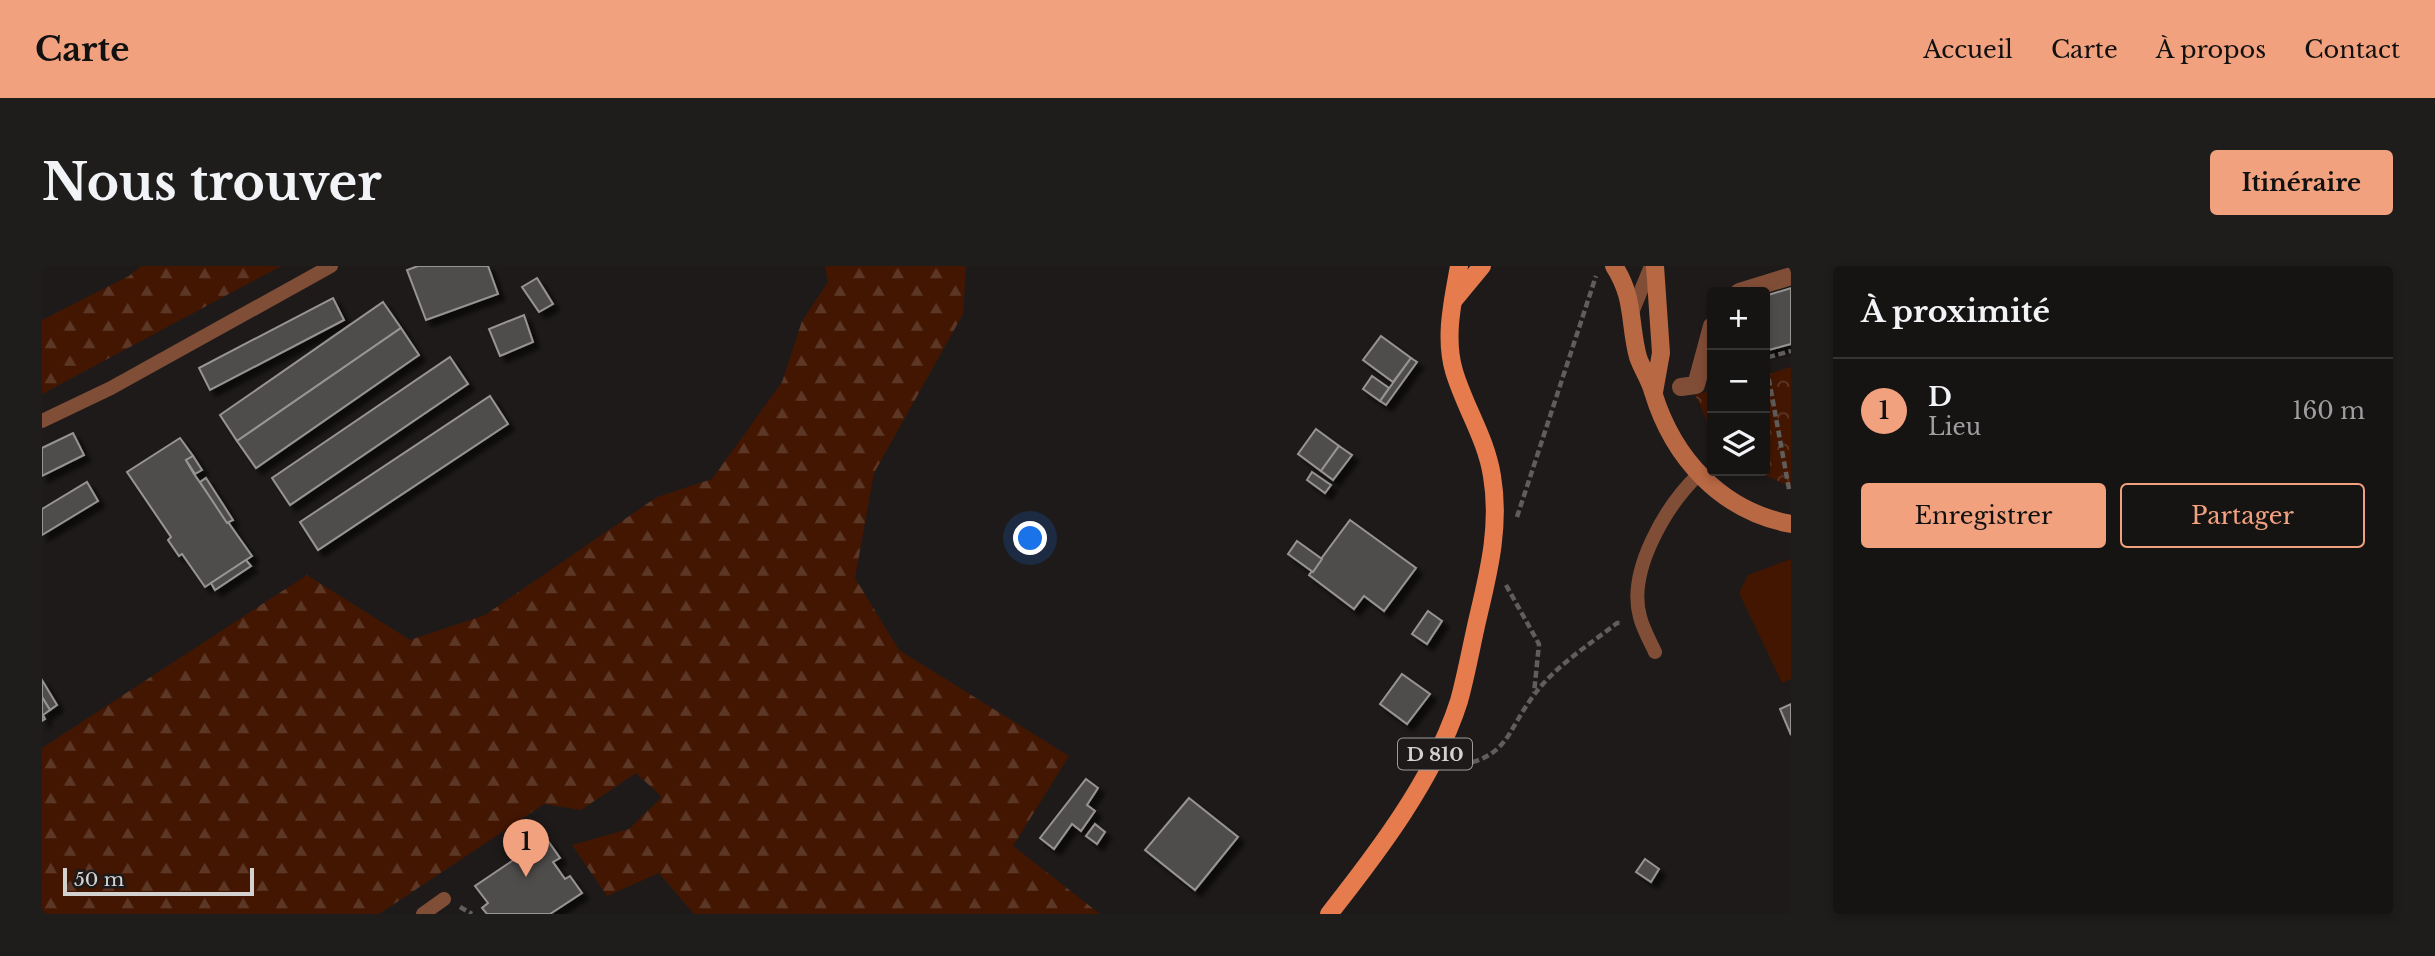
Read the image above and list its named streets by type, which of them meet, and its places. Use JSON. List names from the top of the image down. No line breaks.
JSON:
{"streets":{"main road":["D 810"]},"scale_bar":"50 m","page":{"header":"Carte","nav":["Accueil","Carte","À propos","Contact"],"buttons":["Itinéraire",["Enregistrer","Partager"]],"title":"Nous trouver","heading":"À proximité","map_buttons":["+","−"],"list":[{"mark":"1","name":"D","note":"Lieu","value":"160 m"}],"pins":"1","scale":"50 m"}}
